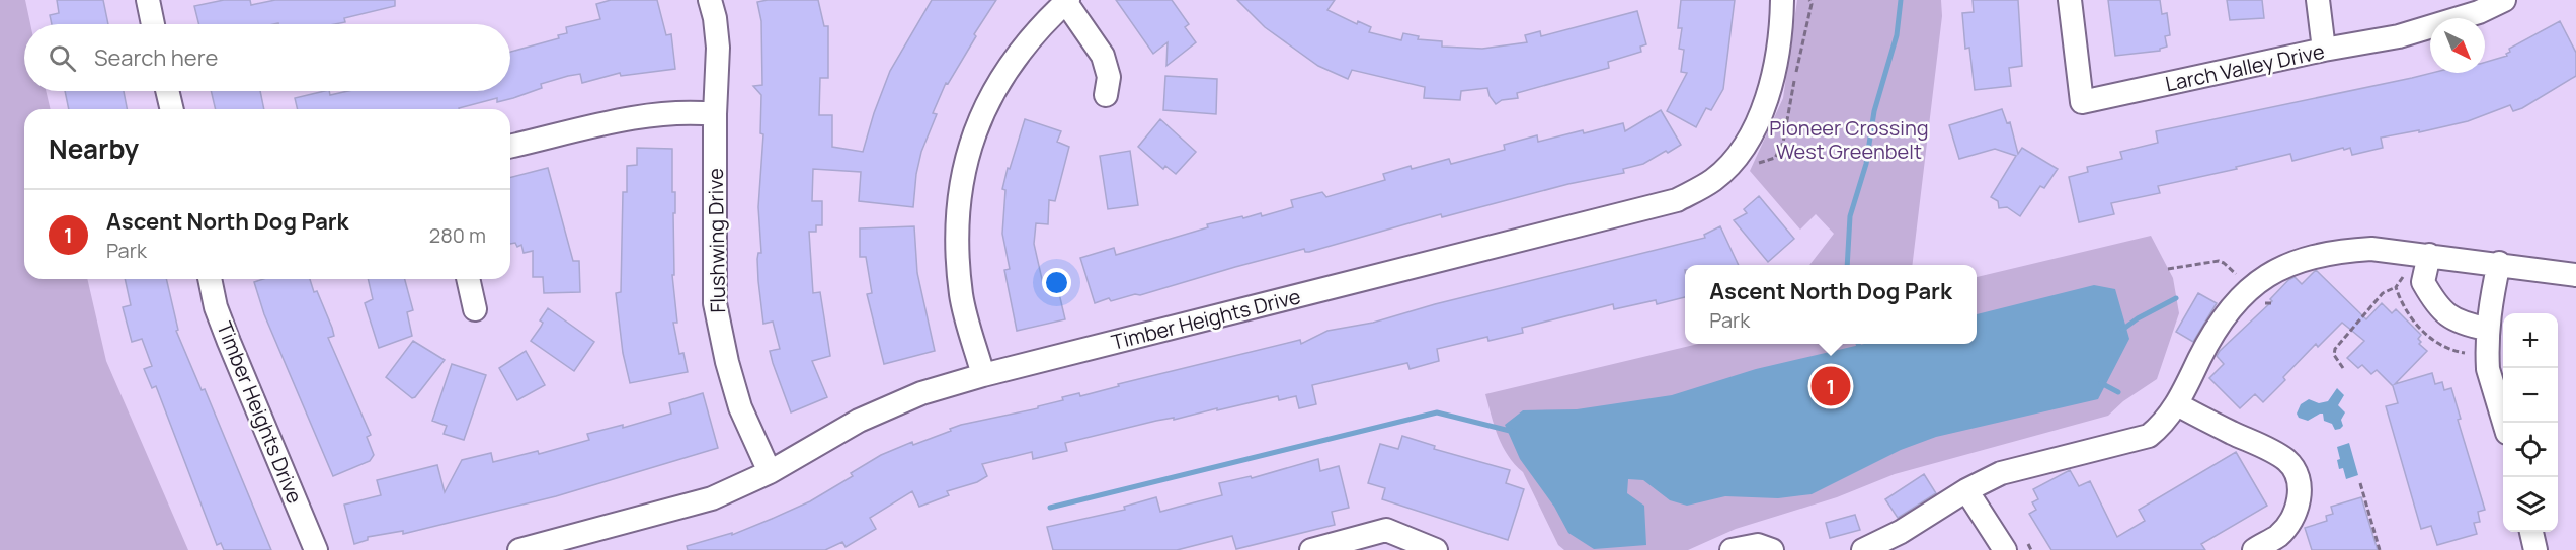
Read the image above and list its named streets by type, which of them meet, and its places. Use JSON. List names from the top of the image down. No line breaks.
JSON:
{"streets":{"street":["Larch Valley Drive","Flushwing Drive","Timber Heights Drive"]},"crossings":[["Flushwing Drive","Timber Heights Drive"]],"parks":["Pioneer Crossing West Greenbelt"],"north":"bottom right","page":{"search":"Search here","heading":"Nearby","list":[{"mark":"1","name":"Ascent North Dog Park","note":"Park","value":"280 m"}],"popup":["Ascent North Dog Park","Park"],"map_buttons":["+","−"],"pins":"1"}}
